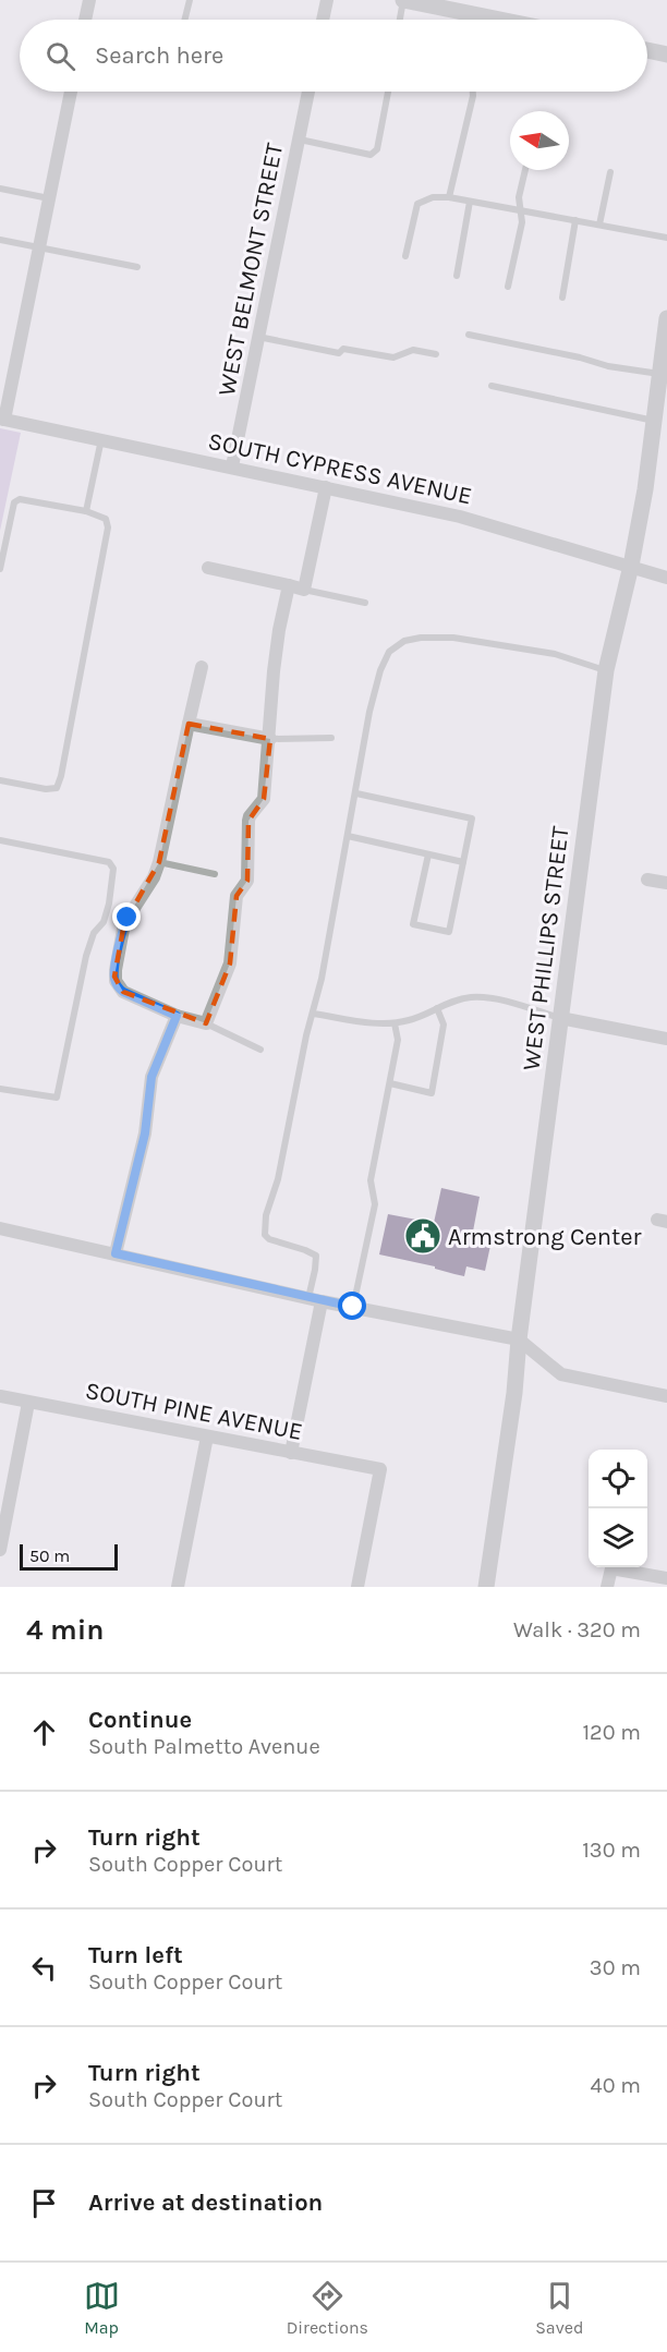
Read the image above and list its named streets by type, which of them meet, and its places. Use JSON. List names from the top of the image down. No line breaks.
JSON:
{"streets":{"street":["WEST BELMONT STREET","SOUTH CYPRESS AVENUE","WEST PHILLIPS STREET","SOUTH PINE AVENUE"]},"crossings":[["WEST BELMONT STREET","SOUTH CYPRESS AVENUE"],["SOUTH CYPRESS AVENUE","WEST PHILLIPS STREET"]],"places":{"public building":["Armstrong Center"]},"scale_bar":"50 m","north":"left","page":{"search":"Search here","scale":"50 m","heading":["4 min","Walk · 320 m"],"list":[["Continue","South Palmetto Avenue","120 m"],["Turn right","South Copper Court","130 m"],["Turn left","South Copper Court","30 m"],["Turn right","South Copper Court","40 m"],"Arrive at destination"],"nav":["Map","Directions","Saved"]}}
